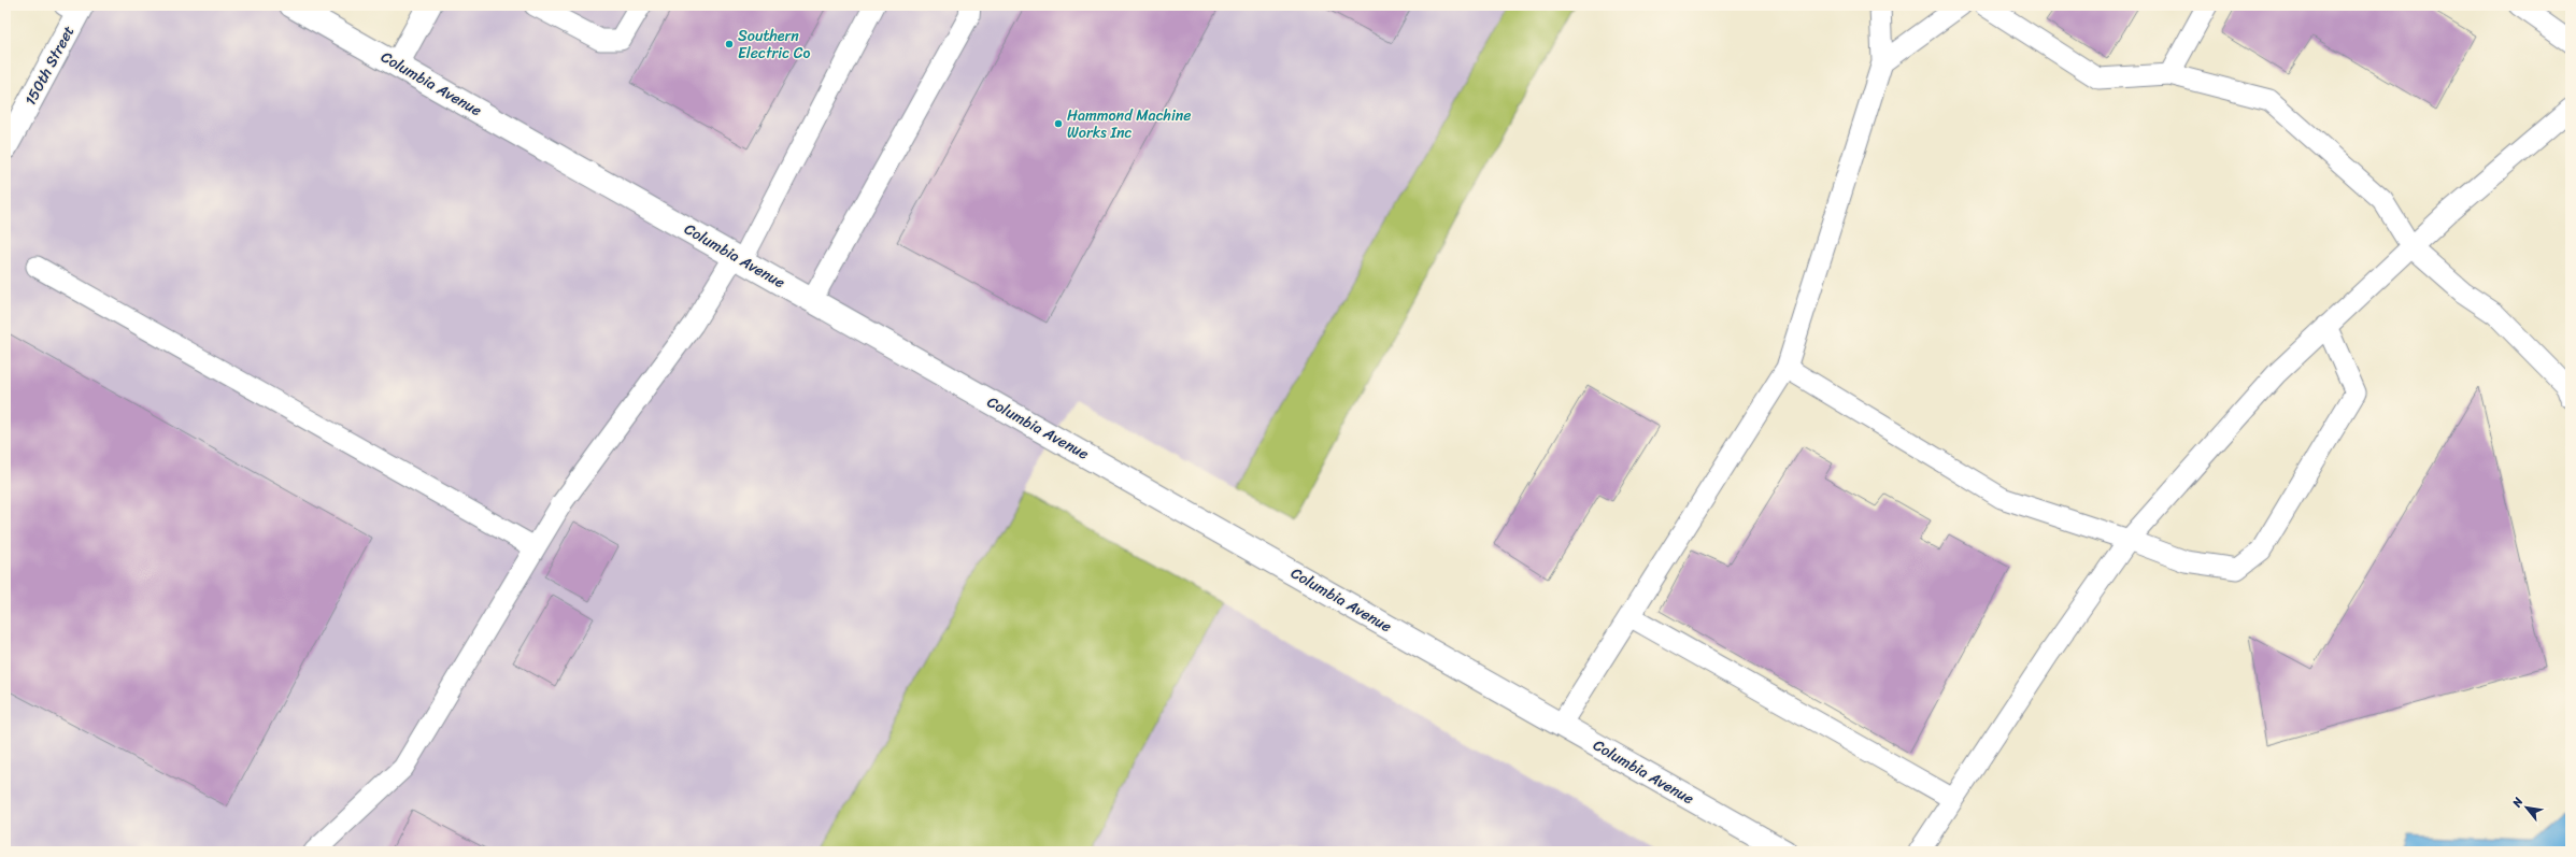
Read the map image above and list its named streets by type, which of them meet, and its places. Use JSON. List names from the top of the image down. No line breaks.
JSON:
{"streets":{"street":["150th Street","Columbia Avenue"]},"places":["Southern Electric Co","Hammond Machine Works Inc"],"north":"top left"}
